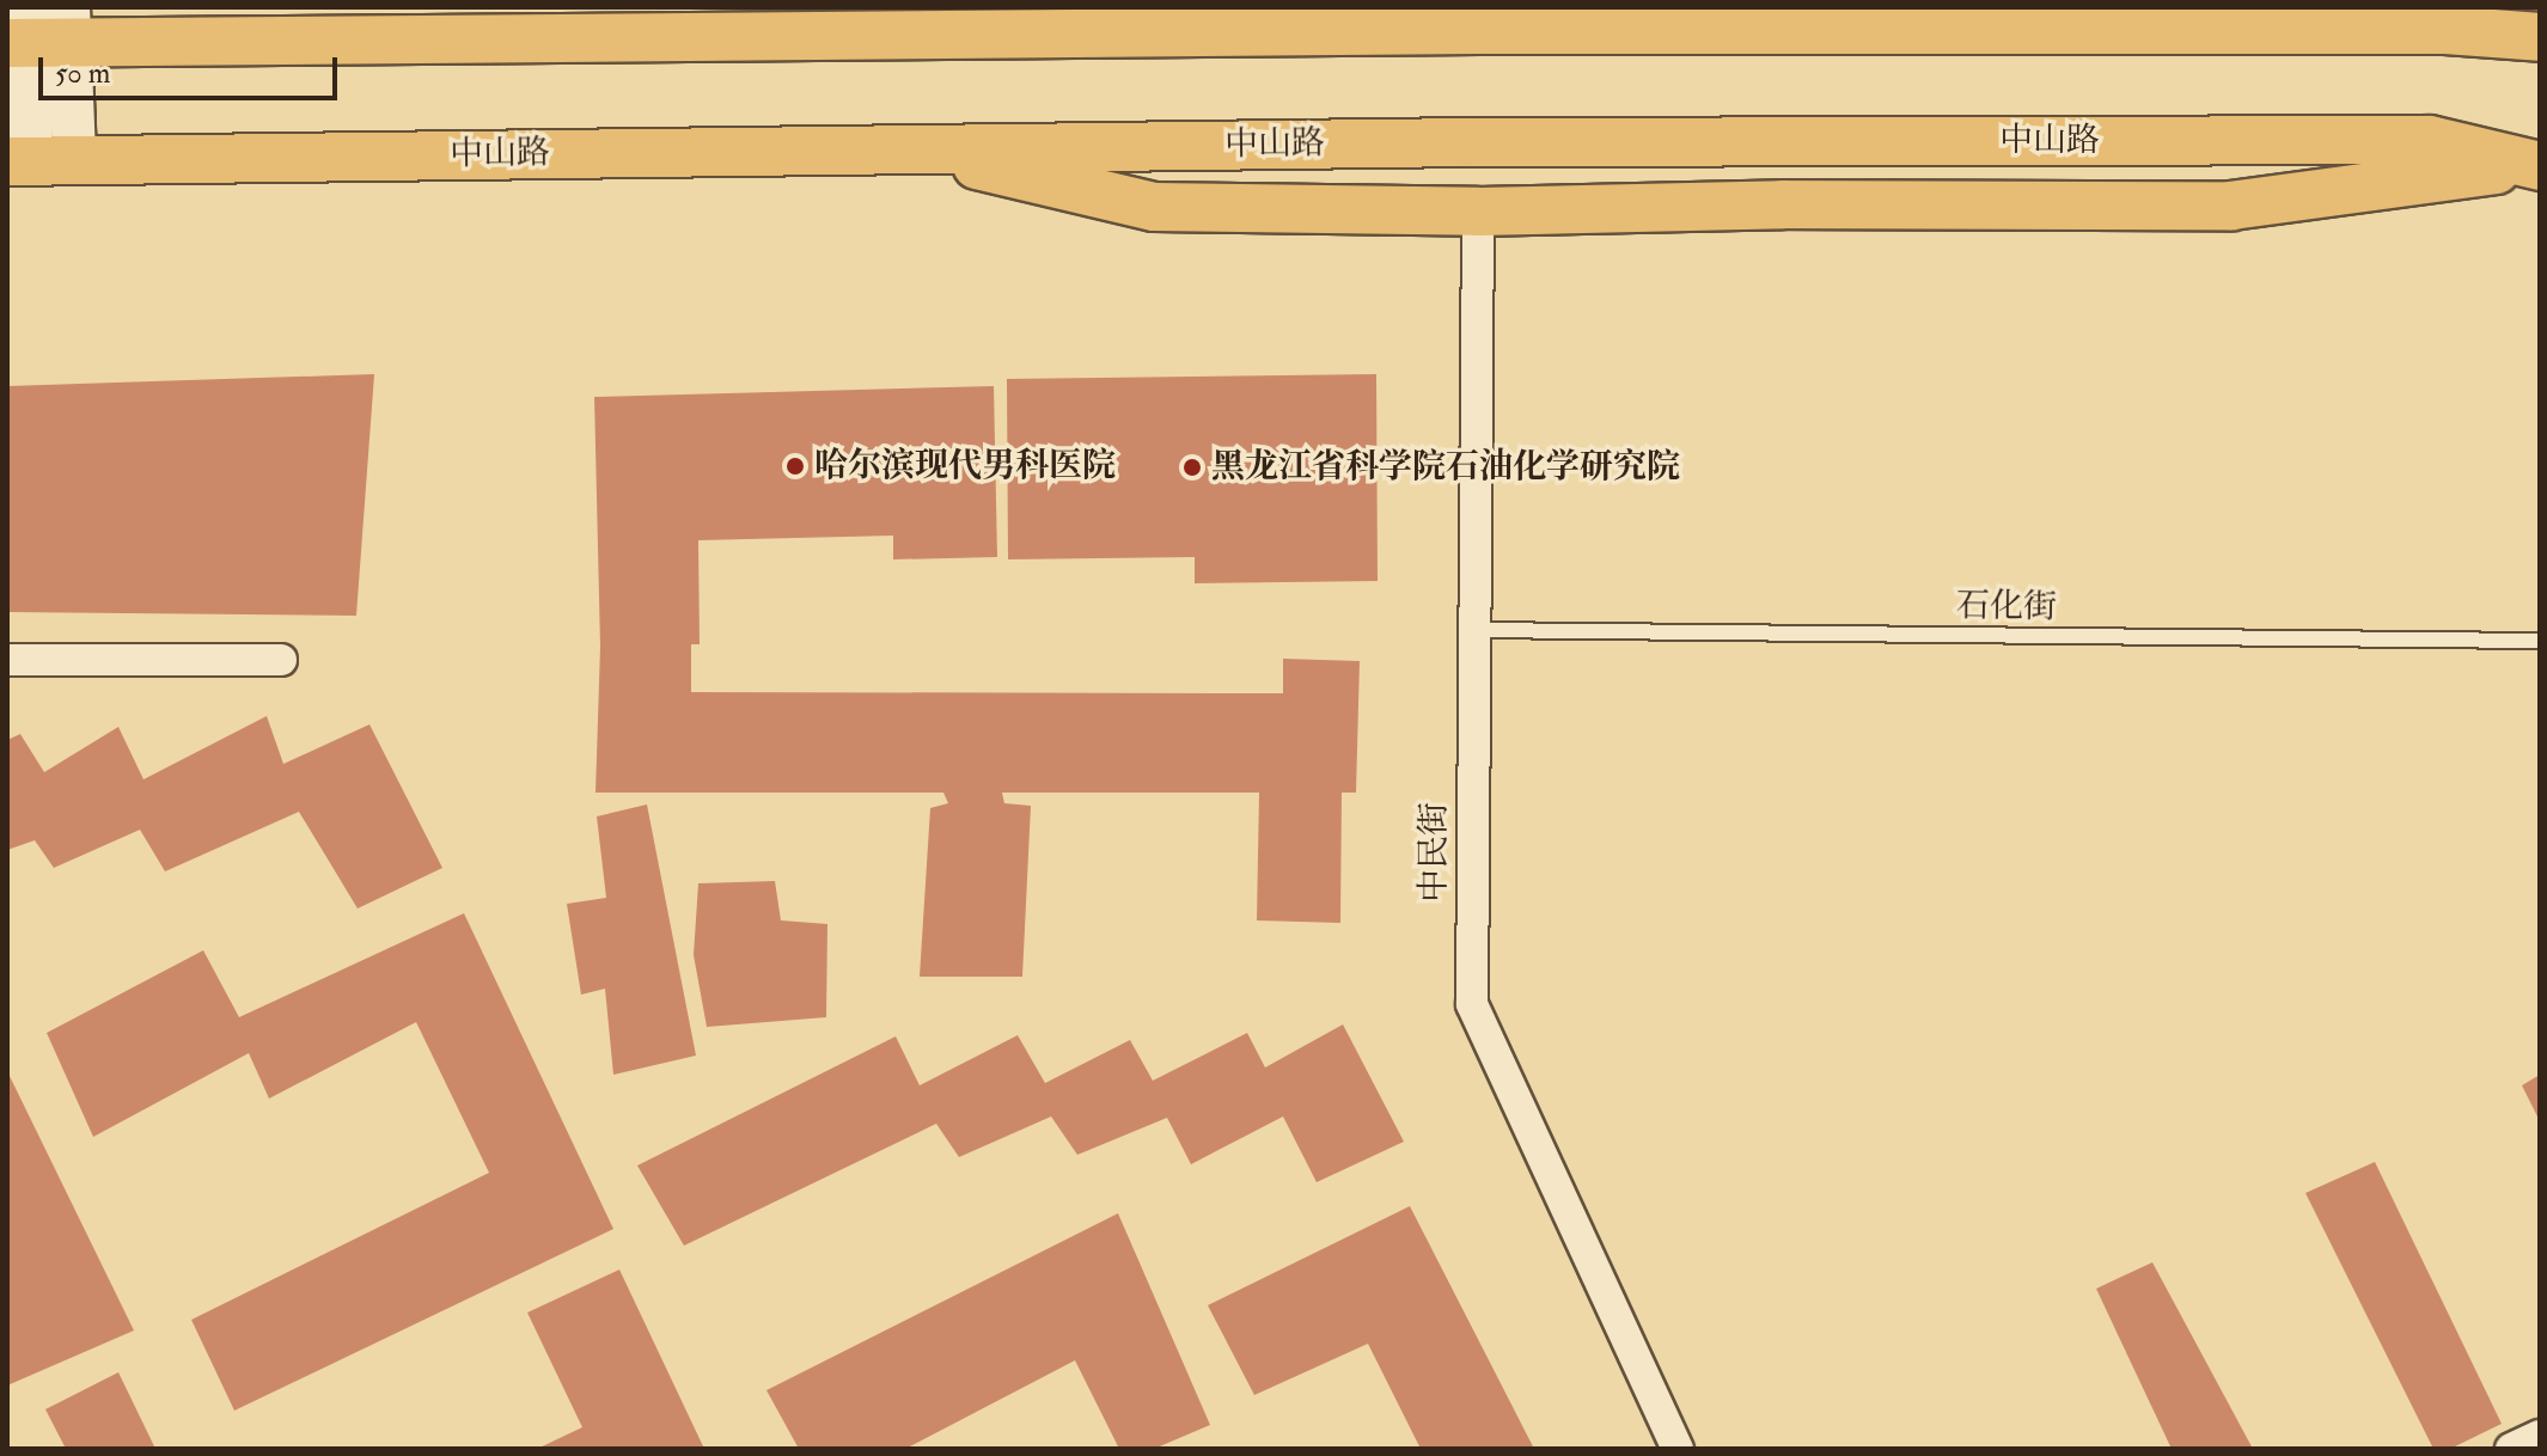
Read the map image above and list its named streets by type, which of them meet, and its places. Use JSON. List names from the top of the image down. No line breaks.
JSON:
{"streets":{"main road":["中山路"],"street":["中民街"],"lane":["石化街"]},"crossings":[["石化街","中民街"]],"places":["哈尔滨现代男科医院","黑龙江省科学院石油化学研究院"],"scale_bar":"50 m"}
